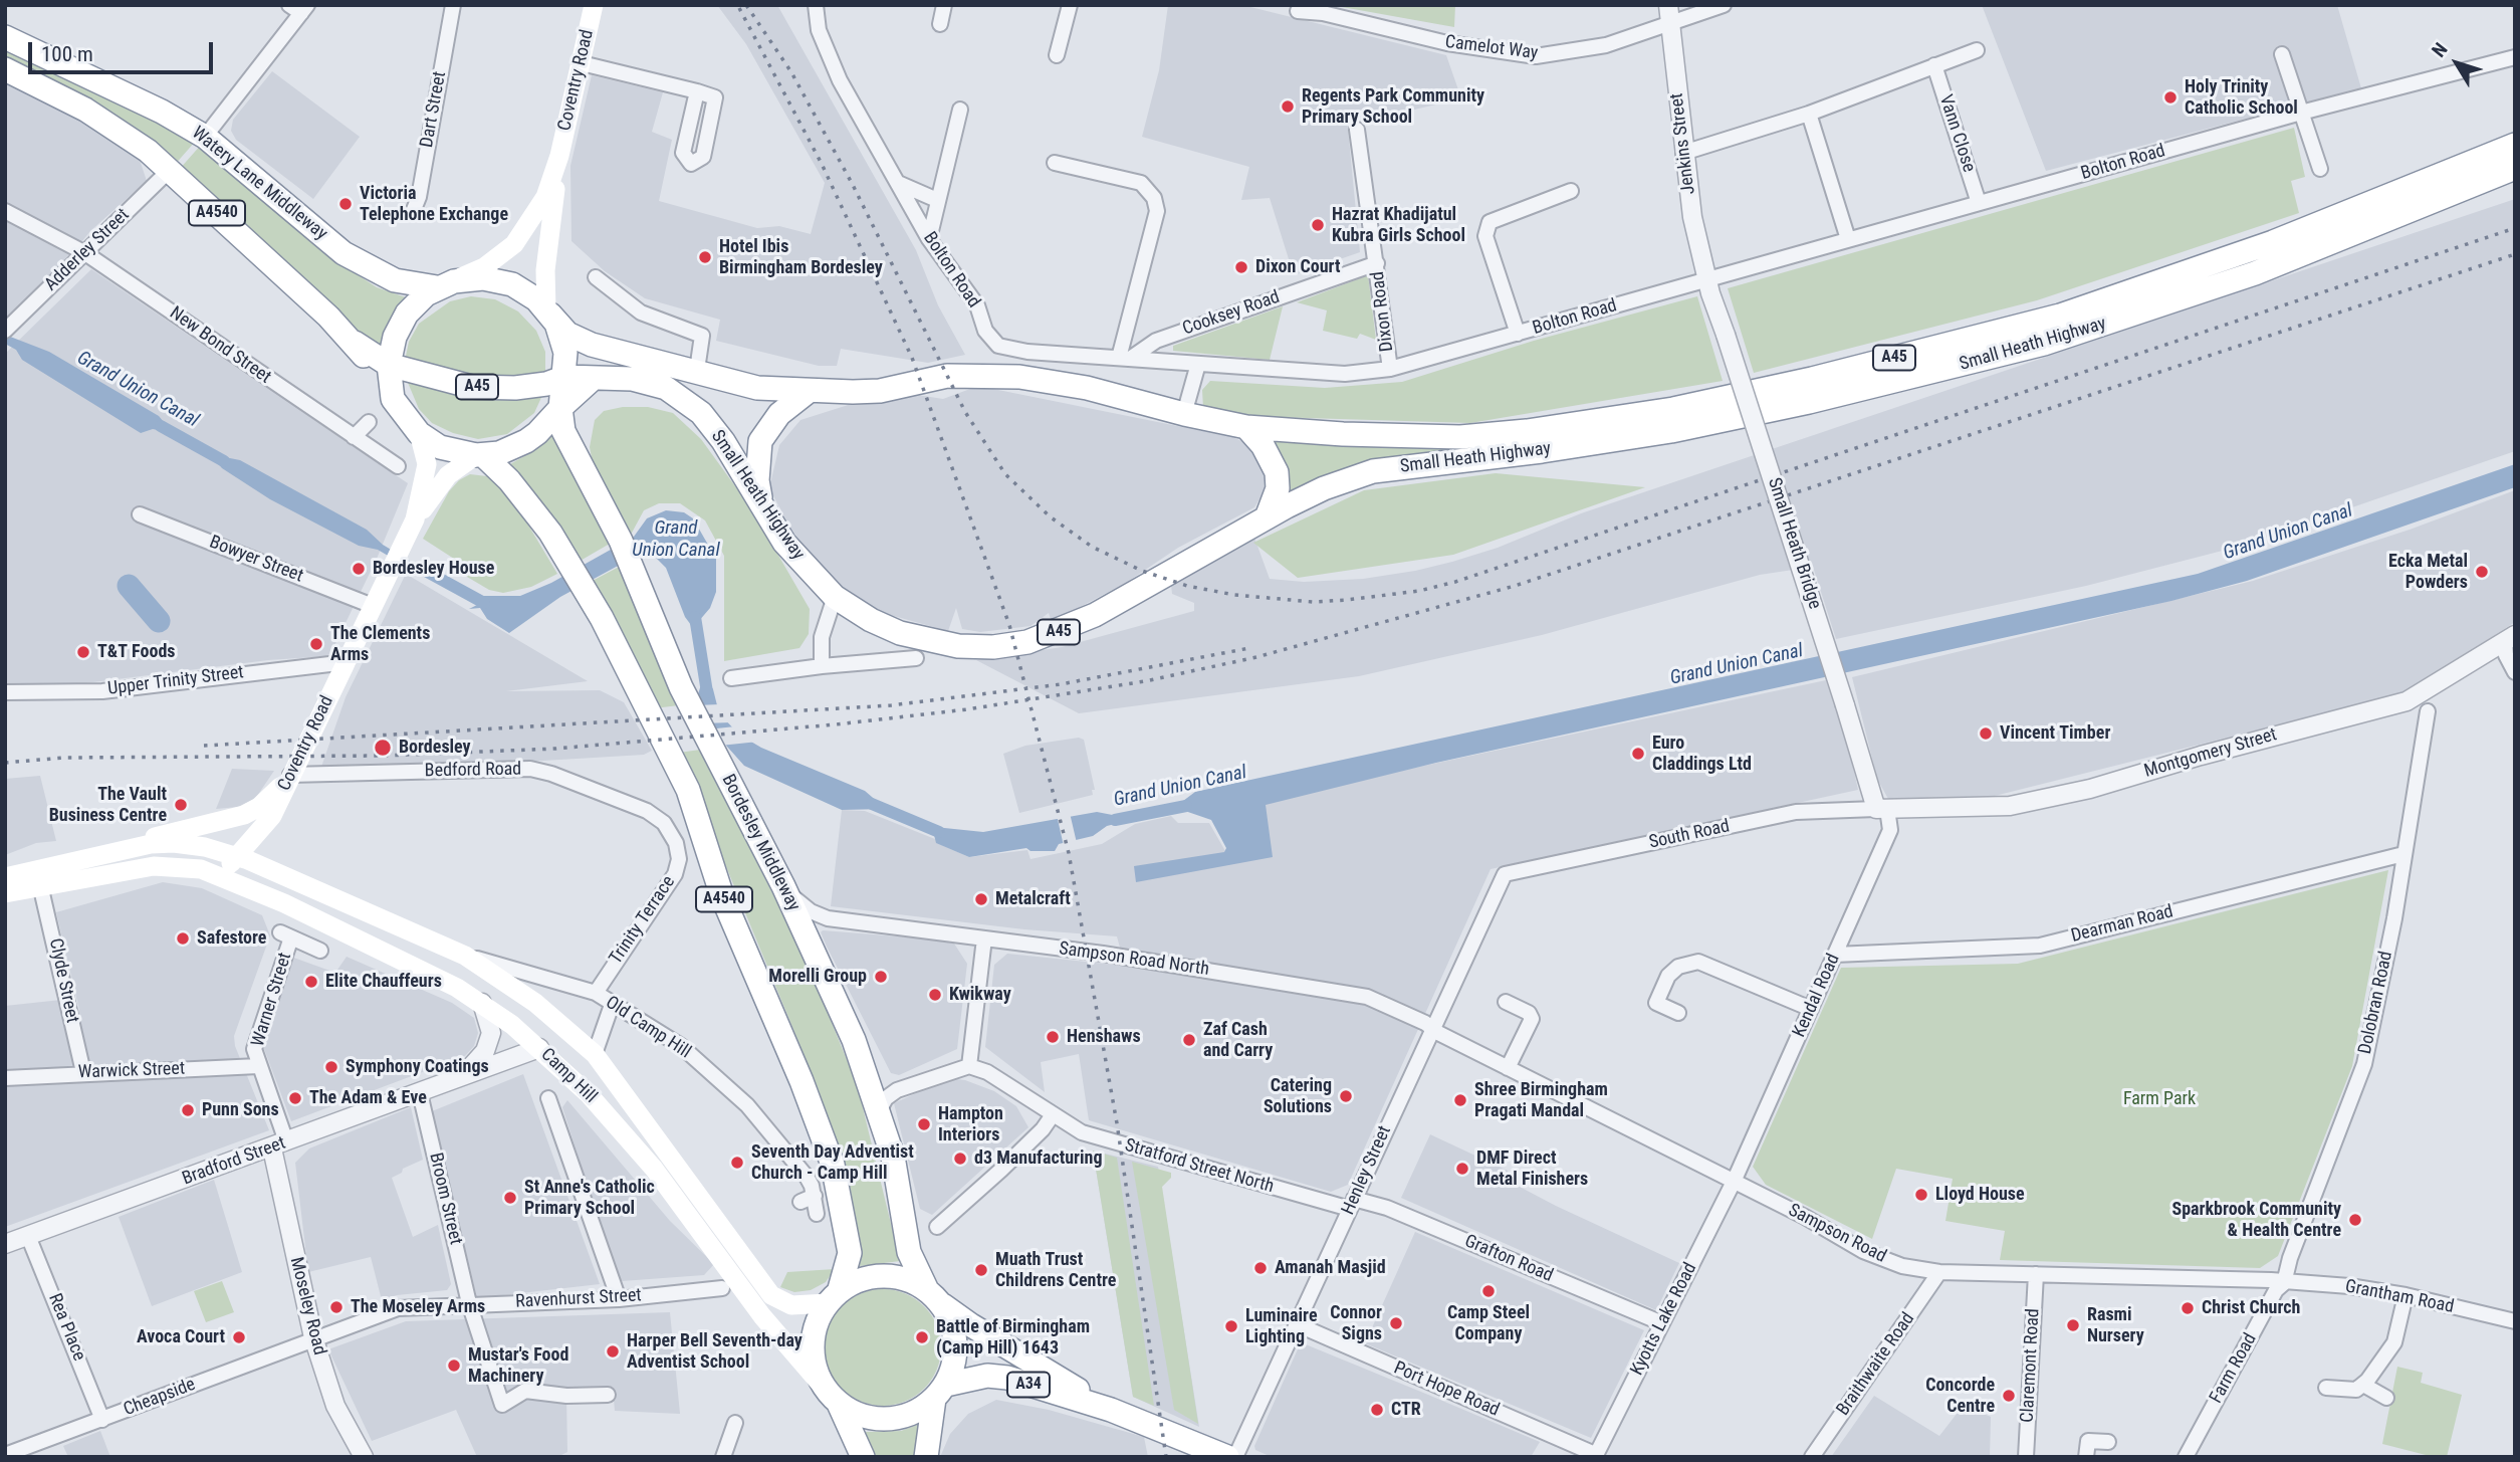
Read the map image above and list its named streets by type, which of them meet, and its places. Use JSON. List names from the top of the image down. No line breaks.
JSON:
{"streets":{"highway":["Watery Lane Middleway","A4540","Small Heath Highway","A45","Bordesley Middleway","A34"],"main road":["Coventry Road","Camp Hill"],"street":["Camelot Way","Dart Street","Vann Close","Jenkins Street","Bolton Road","Adderley Street","Dixon Road","Cooksey Road","New Bond Street","Small Heath Bridge","Bowyer Street","Upper Trinity Street","Montgomery Street","Bedford Road","South Road","Trinity Terrace","Dearman Road","Sampson Road North","Clyde Street","Kendal Road","Warner Street","Dolobran Road","Old Camp Hill","Warwick Street","Bradford Street","Stratford Street North","Henley Street","Broom Street","Sampson Road","Grafton Road","Grantham Road","Ravenhurst Street","Moseley Road","Kyotts Lake Road","Rea Place","Braithwaite Road","Claremont Road","Farm Road","Port Hope Road","Cheapside"]},"crossings":[["Camelot Way","Jenkins Street"],["Coventry Road","Watery Lane Middleway"],["Coventry Road","A4540"],["Coventry Road","Small Heath Highway"],["Coventry Road","Bowyer Street"],["Coventry Road","Upper Trinity Street"],["Coventry Road","Bedford Road"],["Coventry Road","Camp Hill"],["Vann Close","Bolton Road"],["Jenkins Street","Bolton Road"],["Jenkins Street","Small Heath Bridge"],["Bolton Road","Dixon Road"],["Bolton Road","Cooksey Road"],["Bolton Road","Small Heath Bridge"],["Watery Lane Middleway","A4540"],["A4540","Adderley Street"],["A4540","Small Heath Highway"],["A4540","A45"],["A4540","Bordesley Middleway"],["A4540","Camp Hill"],["A4540","A34"],["Adderley Street","New Bond Street"],["Dixon Road","Cooksey Road"],["Small Heath Highway","A45"],["Small Heath Bridge","Montgomery Street"],["Small Heath Bridge","South Road"],["Small Heath Bridge","Kendal Road"],["Montgomery Street","South Road"],["Montgomery Street","Kendal Road"],["Bedford Road","Trinity Terrace"],["South Road","Kendal Road"],["South Road","Henley Street"],["Bordesley Middleway","Sampson Road North"],["Bordesley Middleway","Camp Hill"],["Bordesley Middleway","A34"],["Trinity Terrace","Old Camp Hill"],["Dearman Road","Kendal Road"],["Dearman Road","Dolobran Road"],["Sampson Road North","Henley Street"],["Sampson Road North","Sampson Road"],["Clyde Street","Warwick Street"],["Clyde Street","Camp Hill"],["Kendal Road","Sampson Road"],["Kendal Road","Kyotts Lake Road"],["Warner Street","Warwick Street"],["Warner Street","Bradford Street"],["Warner Street","Moseley Road"],["Dolobran Road","Sampson Road"],["Dolobran Road","Grantham Road"],["Dolobran Road","Farm Road"],["Old Camp Hill","Camp Hill"],["Camp Hill","Bradford Street"],["Camp Hill","A34"],["Bradford Street","Broom Street"],["Bradford Street","Moseley Road"],["Bradford Street","Rea Place"],["Stratford Street North","Henley Street"],["Stratford Street North","Grafton Road"],["Henley Street","Sampson Road"],["Henley Street","Grafton Road"],["Henley Street","Port Hope Road"],["Broom Street","Ravenhurst Street"],["Sampson Road","Grantham Road"],["Sampson Road","Kyotts Lake Road"],["Sampson Road","Braithwaite Road"],["Sampson Road","Claremont Road"],["Sampson Road","Farm Road"],["Grafton Road","Kyotts Lake Road"],["Grantham Road","Farm Road"],["Ravenhurst Street","Moseley Road"],["Ravenhurst Street","Cheapside"],["Moseley Road","Cheapside"],["Kyotts Lake Road","Port Hope Road"],["Rea Place","Cheapside"]],"water":["Grand Union Canal"],"parks":["Farm Park"],"places":["Holy Trinity Catholic School","Regents Park Community Primary School","Victoria Telephone Exchange","Hazrat Khadijatul Kubra Girls School","Hotel Ibis Birmingham Bordesley","Dixon Court","Bordesley House","Ecka Metal Powders","The Clements Arms","T&T Foods","Vincent Timber","Bordesley","Euro Claddings Ltd","The Vault Business Centre","Metalcraft","Safestore","Morelli Group","Elite Chauffeurs","Kwikway","Henshaws","Zaf Cash and Carry","Symphony Coatings","Catering Solutions","The Adam & Eve","Shree Birmingham Pragati Mandal","Punn Sons","Hampton Interiors","d3 Manufacturing","Seventh Day Adventist Church - Camp Hill","DMF Direct Metal Finishers","Lloyd House","St Anne's Catholic Primary School","Sparkbrook Community & Health Centre","Amanah Masjid","Muath Trust Childrens Centre","Camp Steel Company","The Moseley Arms","Christ Church","Connor Signs","Rasmi Nursery","Luminaire Lighting","Avoca Court","Battle of Birmingham (Camp Hill) 1643","Harper Bell Seventh-day Adventist School","Mustar's Food Machinery","Concorde Centre","CTR"],"scale_bar":"100 m","north":"top left"}
